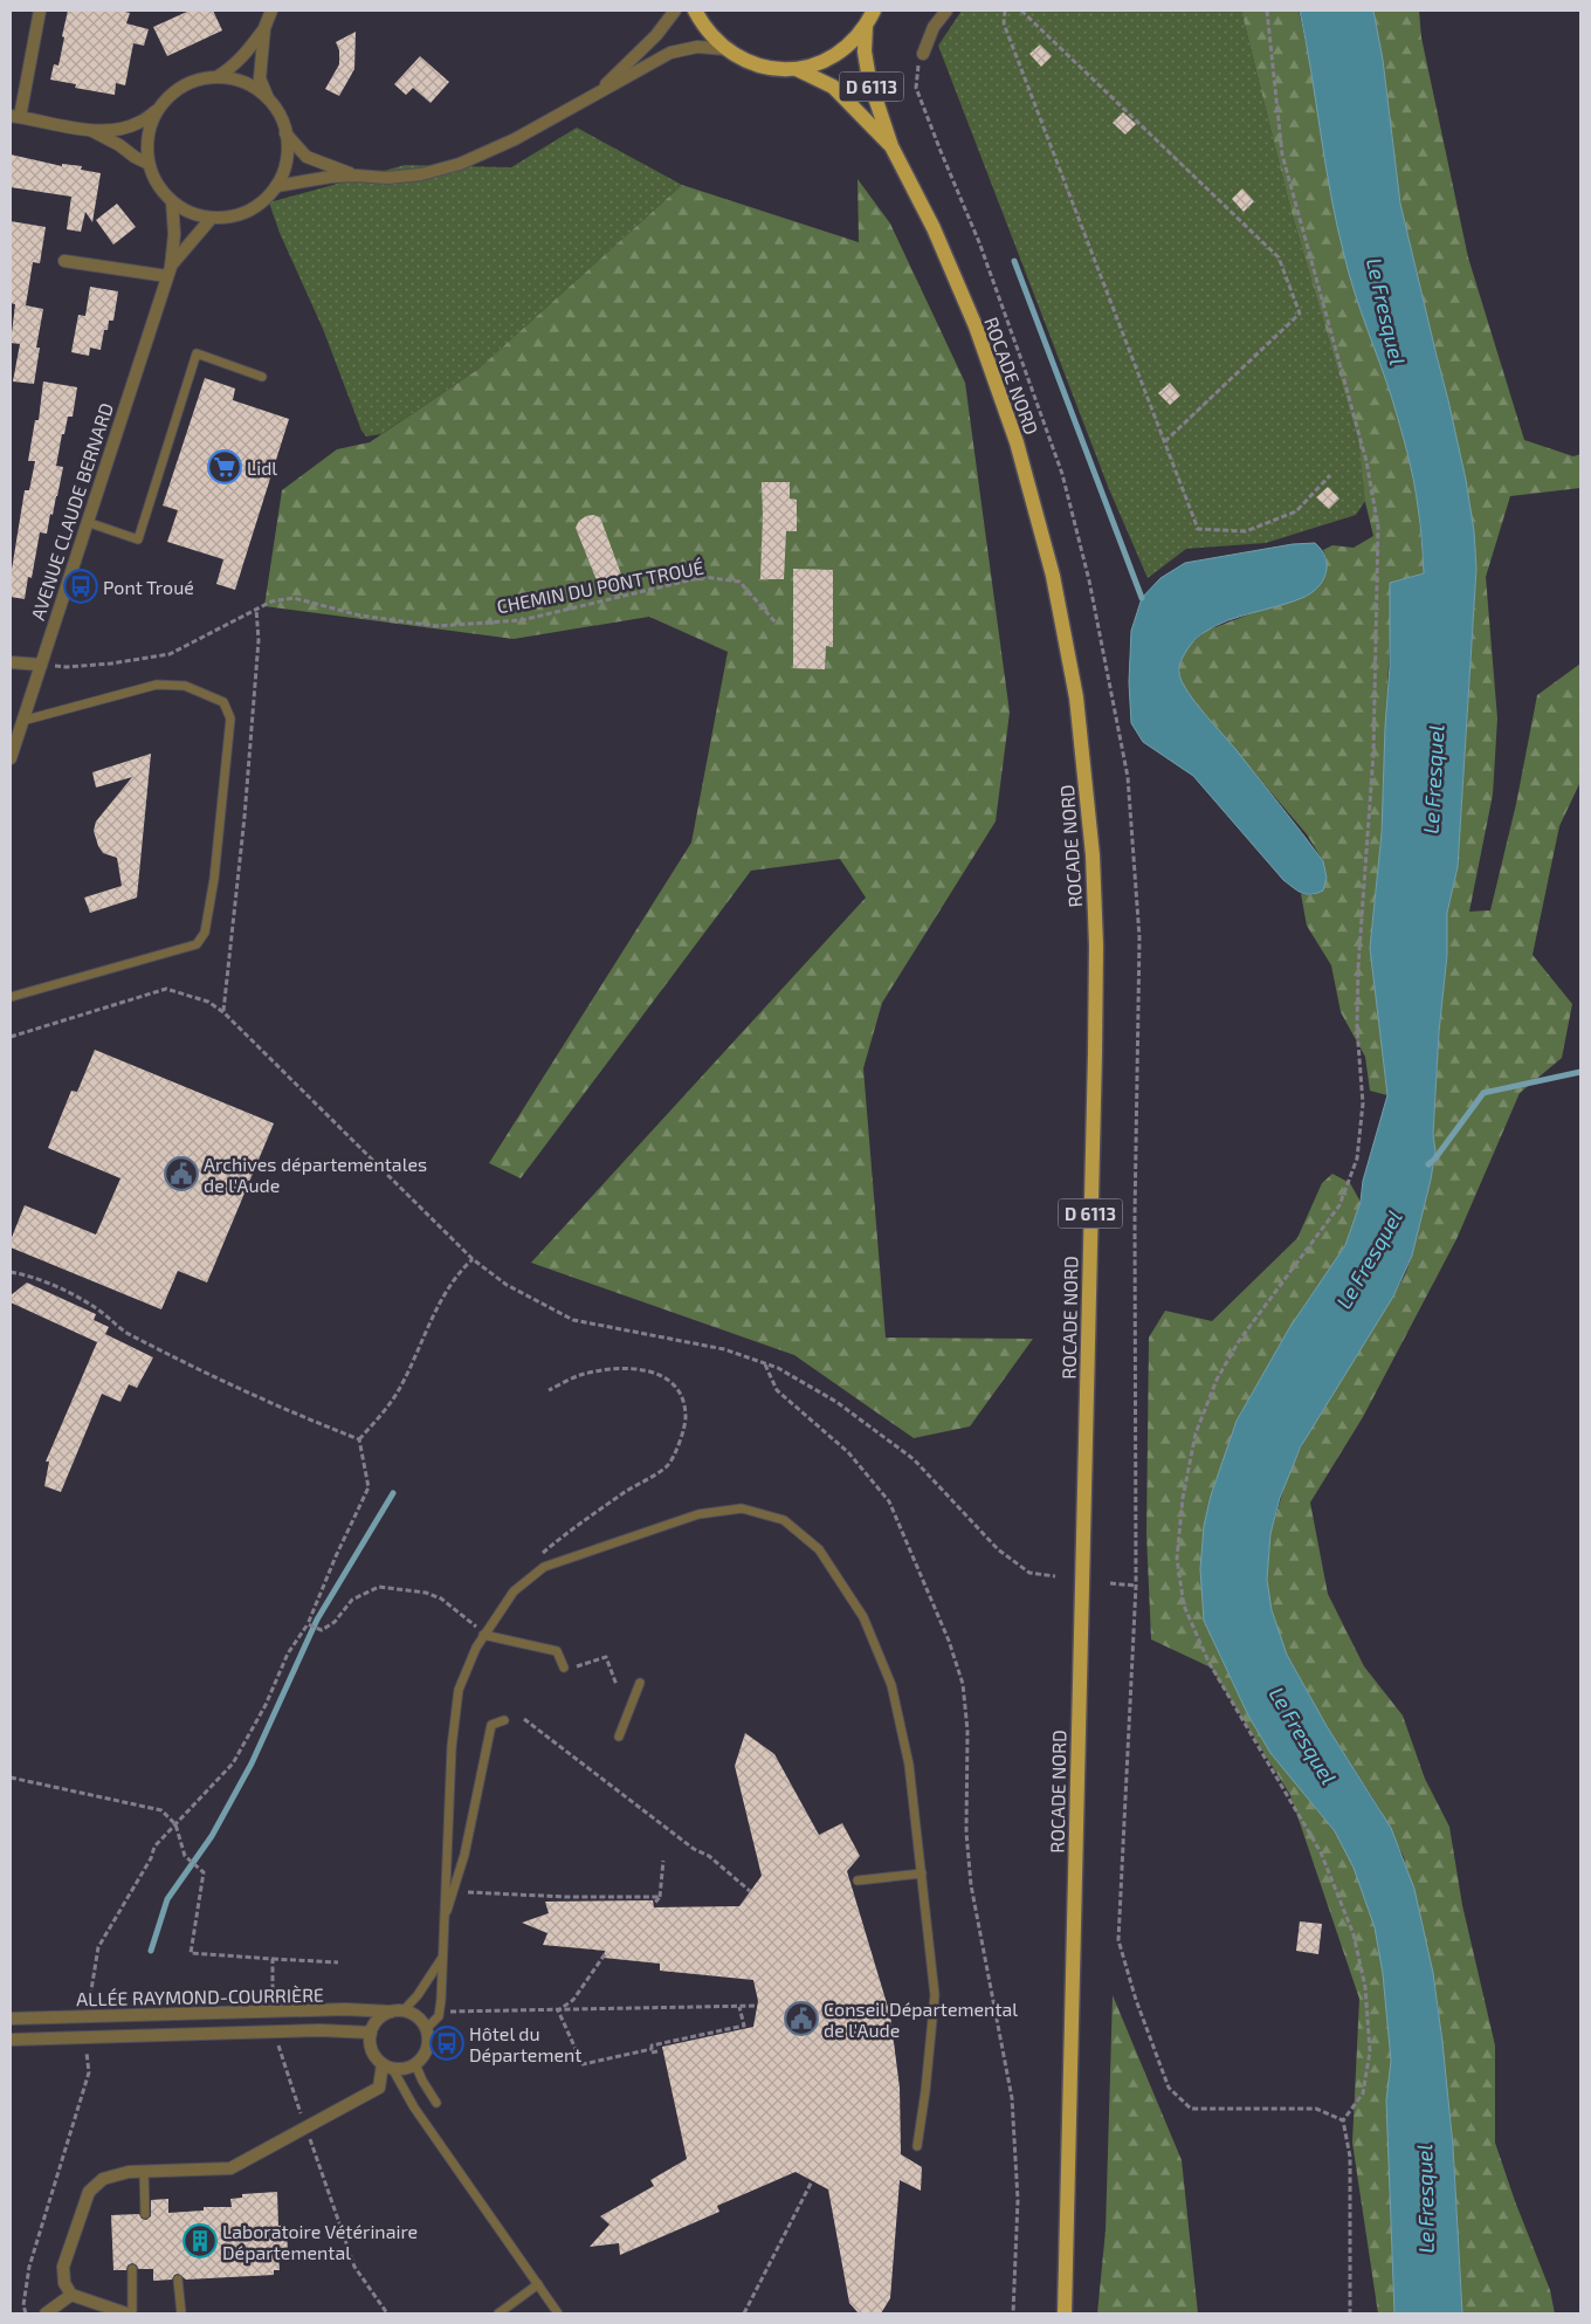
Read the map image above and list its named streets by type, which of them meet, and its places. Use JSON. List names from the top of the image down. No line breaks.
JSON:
{"streets":{"main road":["D 6113","ROCADE NORD"],"street":["AVENUE CLAUDE BERNARD","ALLÉE RAYMOND-COURRIÈRE"],"path":["CHEMIN DU PONT TROUÉ"]},"crossings":[["AVENUE CLAUDE BERNARD","CHEMIN DU PONT TROUÉ"]],"water":["Le Fresquel"],"places":{"supermarket":["Lidl"],"bus stop":["Pont Troué","Hôtel du Département"],"public building":["Archives départementales de l'Aude","Conseil Départemental de l'Aude"],"building":["Laboratoire Vétérinaire Départemental"]}}
